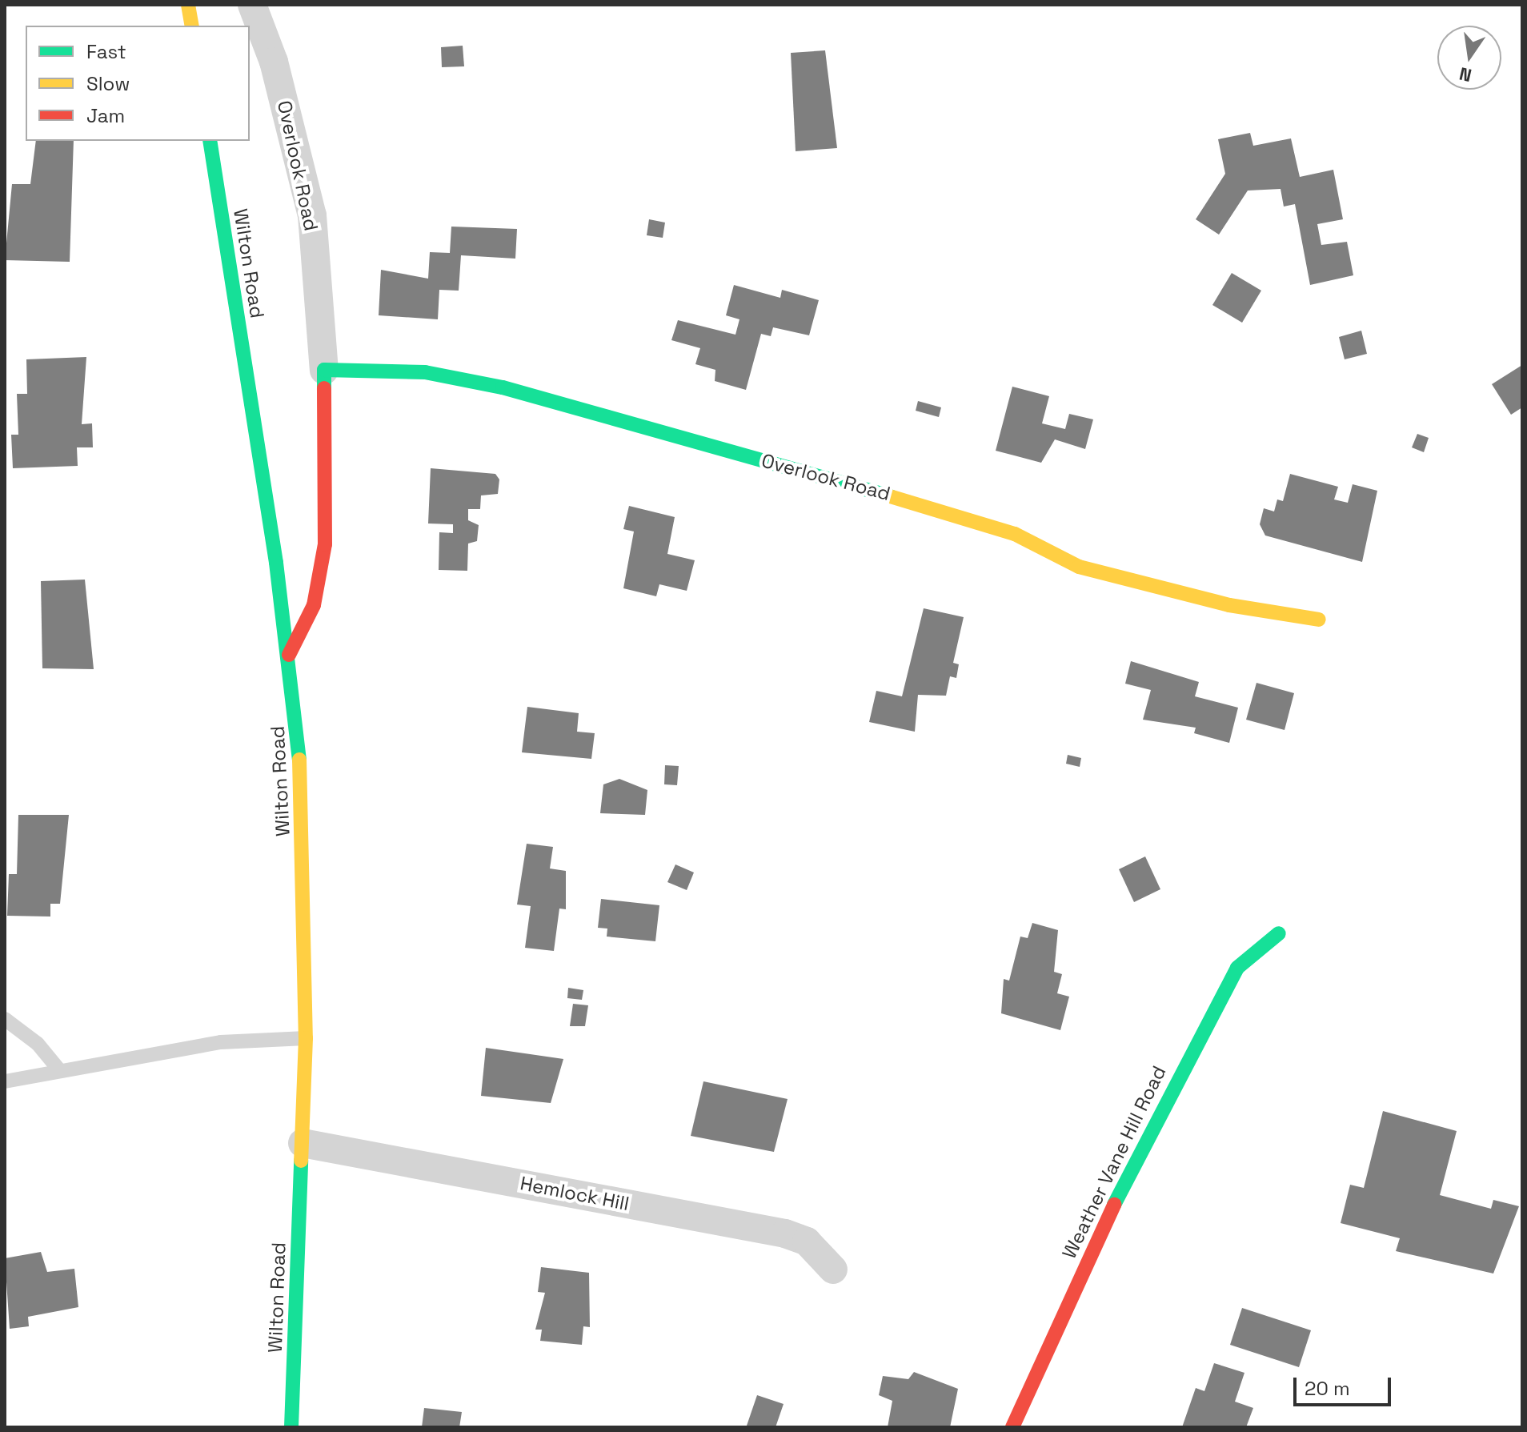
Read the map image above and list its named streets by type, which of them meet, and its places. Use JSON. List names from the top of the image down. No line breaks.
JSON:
{"streets":{"street":["Overlook Road","Wilton Road","Weather Vane Hill Road","Hemlock Hill"]},"crossings":[["Overlook Road","Wilton Road"],["Wilton Road","Hemlock Hill"]],"legend":["Fast","Slow","Jam"],"scale_bar":"20 m","north":"bottom"}
